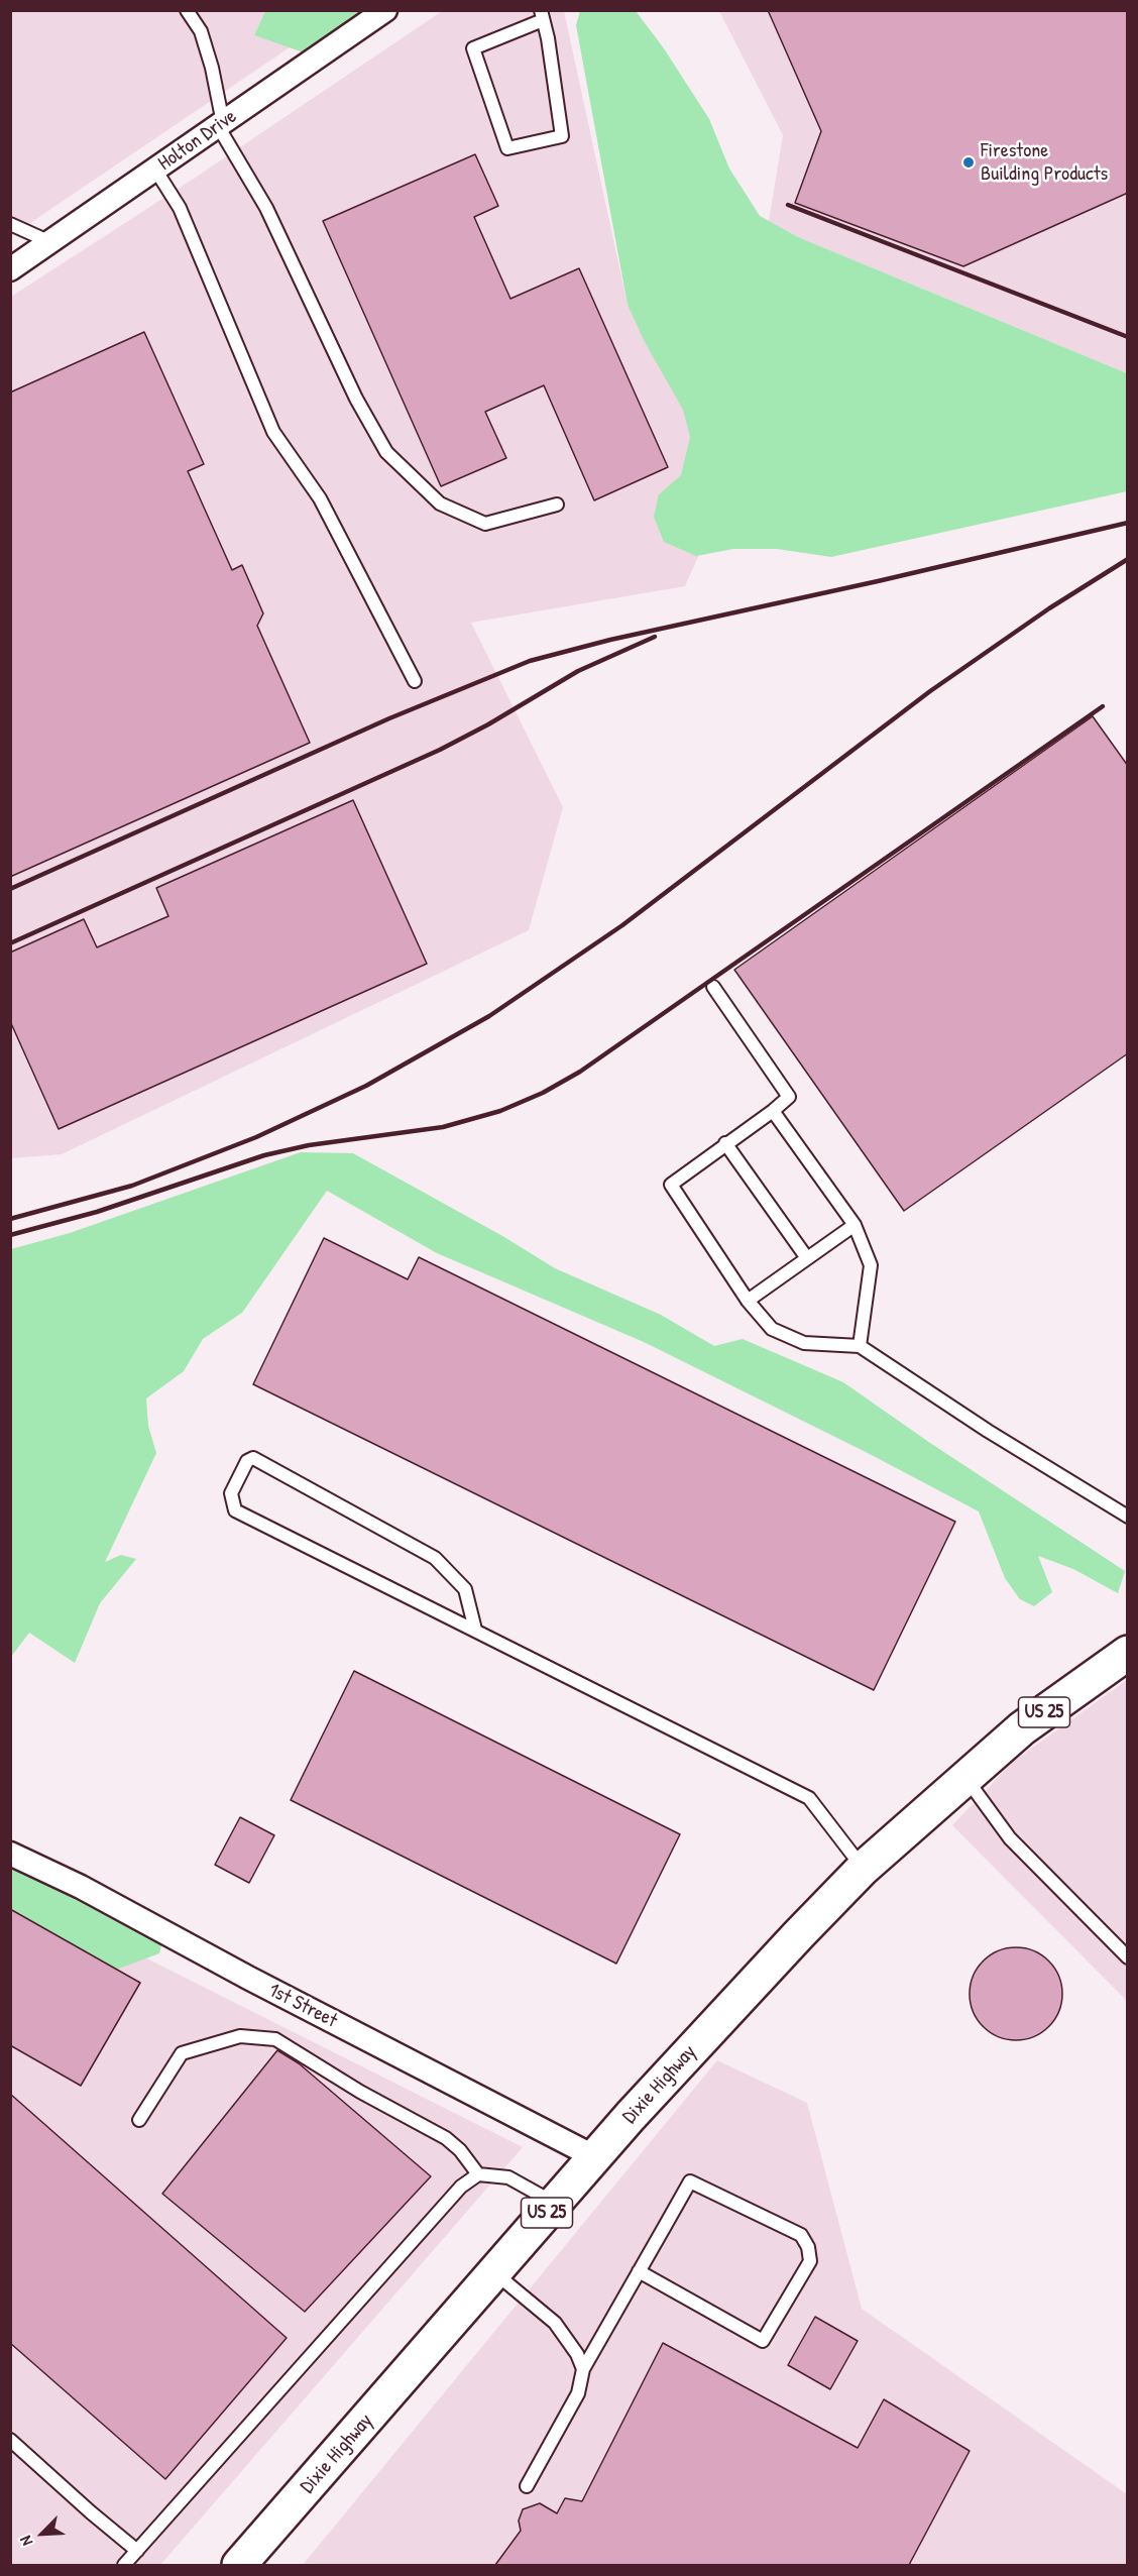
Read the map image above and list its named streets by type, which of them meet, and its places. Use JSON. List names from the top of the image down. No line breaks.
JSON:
{"streets":{"main road":["US 25","Dixie Highway"],"street":["Holton Drive","1st Street"]},"crossings":[["1st Street","Dixie Highway"]],"places":["Firestone Building Products"],"north":"bottom left"}
